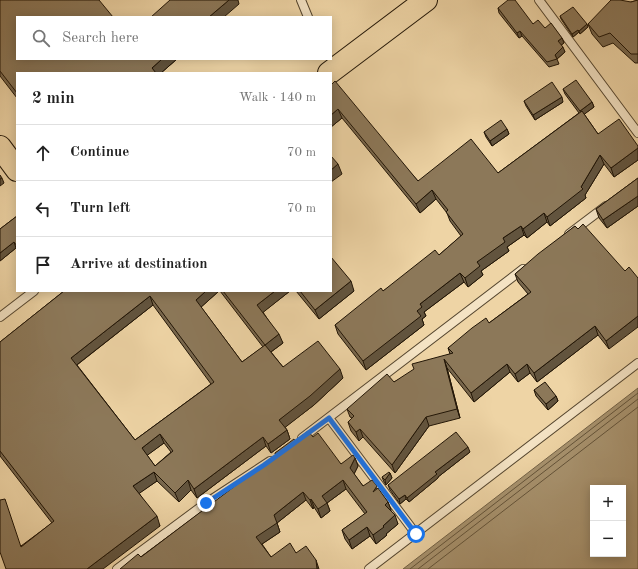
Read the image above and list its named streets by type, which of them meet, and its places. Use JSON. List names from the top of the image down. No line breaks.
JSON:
{"page":{"search":"Search here","heading":["2 min","Walk · 140 m"],"list":[["Continue","70 m"],["Turn left","70 m"],"Arrive at destination"],"map_buttons":["+","−"]}}
